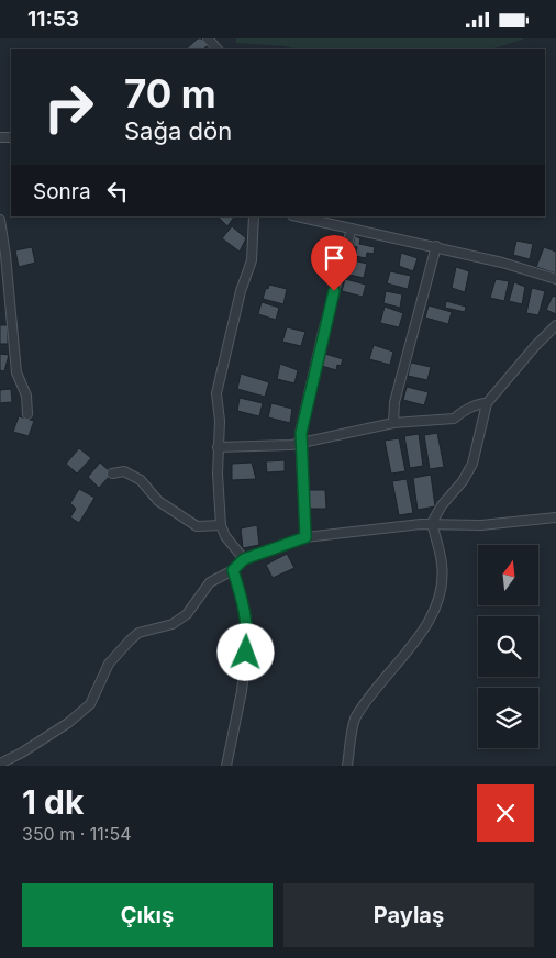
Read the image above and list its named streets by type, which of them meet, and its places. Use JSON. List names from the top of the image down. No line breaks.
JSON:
{"north":"top","page":{"status":"11:53","turn":["70 m","Sağa dön"],"then":"Sonra","heading":["1 dk","350 m · 11:54"],"buttons":["Çıkış","Paylaş"]}}
